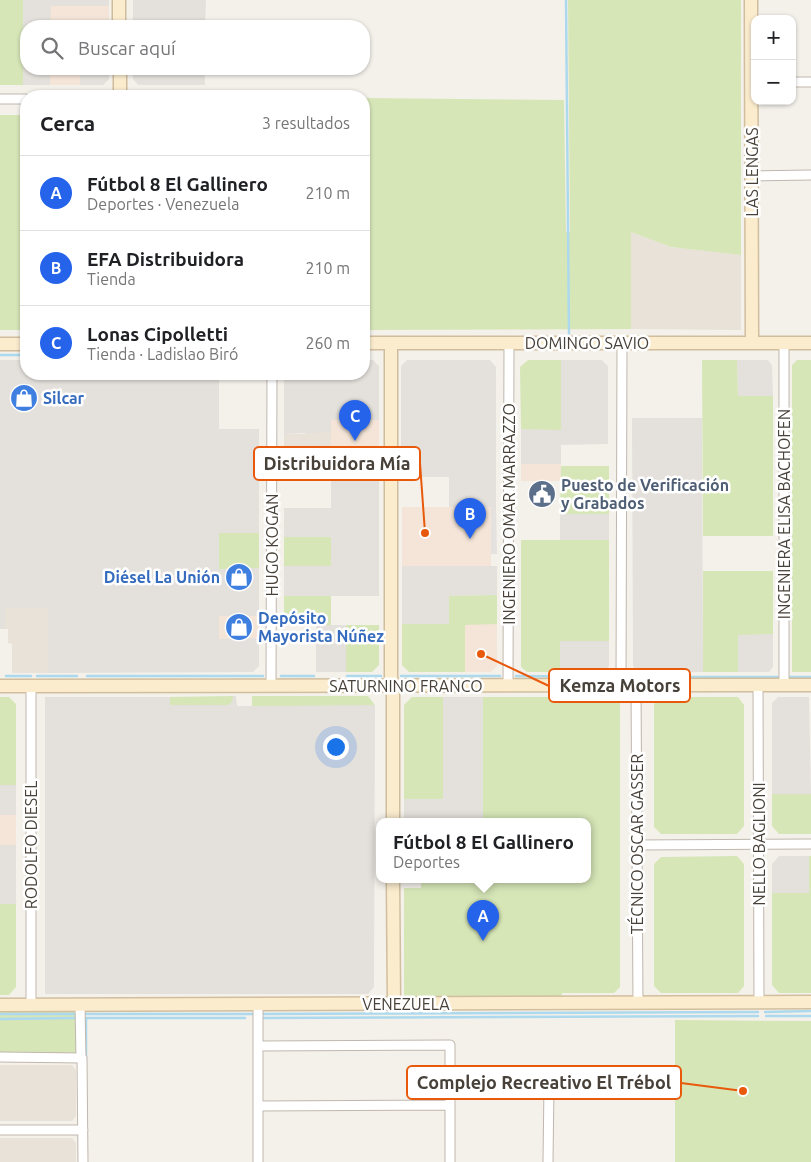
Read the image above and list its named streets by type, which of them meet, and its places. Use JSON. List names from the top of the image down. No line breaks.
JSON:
{"streets":{"street":["LAS LENGAS","DOMINGO SAVIO","INGENIERO OMAR MARRAZZO","INGENIERA ELISA BACHOFEN","HUGO KOGAN","SATURNINO FRANCO","TÉCNICO OSCAR GASSER","NELLO BAGLIONI","RODOLFO DIESEL","VENEZUELA"]},"crossings":[["LAS LENGAS","DOMINGO SAVIO"],["DOMINGO SAVIO","INGENIERO OMAR MARRAZZO"],["DOMINGO SAVIO","INGENIERA ELISA BACHOFEN"],["INGENIERO OMAR MARRAZZO","SATURNINO FRANCO"],["INGENIERA ELISA BACHOFEN","SATURNINO FRANCO"],["HUGO KOGAN","SATURNINO FRANCO"],["SATURNINO FRANCO","TÉCNICO OSCAR GASSER"],["SATURNINO FRANCO","NELLO BAGLIONI"],["SATURNINO FRANCO","RODOLFO DIESEL"],["TÉCNICO OSCAR GASSER","VENEZUELA"],["NELLO BAGLIONI","VENEZUELA"],["RODOLFO DIESEL","VENEZUELA"]],"places":{"shop":["Silcar","Diésel La Unión","Depósito Mayorista Núñez"],"public building":["Puesto de Verificación y Grabados"],"other":["Distribuidora Mía","Kemza Motors","Complejo Recreativo El Trébol"]},"page":{"map_buttons":["+","−"],"search":"Buscar aquí","heading":["Cerca","3 resultados"],"list":[{"mark":"A","name":"Fútbol 8 El Gallinero","note":"Deportes · Venezuela","value":"210 m"},{"mark":"B","name":"EFA Distribuidora","note":"Tienda","value":"210 m"},{"mark":"C","name":"Lonas Cipolletti","note":"Tienda · Ladislao Biró","value":"260 m"}],"pins":["C","B","A"],"popup":["Fútbol 8 El Gallinero","Deportes"]}}
